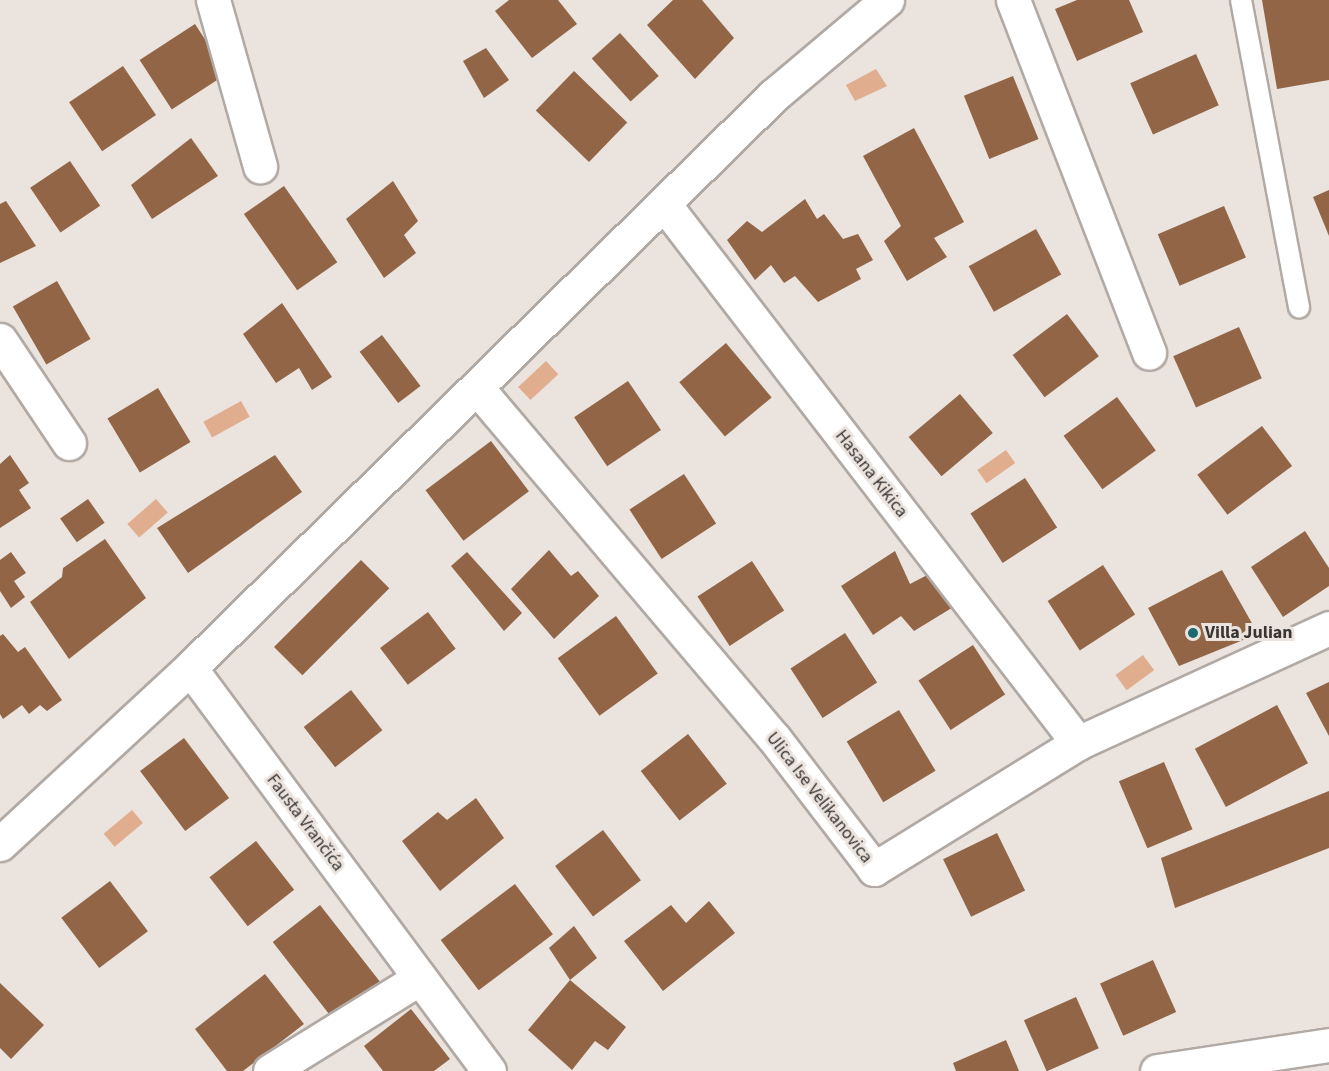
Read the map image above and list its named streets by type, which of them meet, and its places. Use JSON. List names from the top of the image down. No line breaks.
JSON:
{"streets":{"street":["Hasana Kikica","Ulica Ise Velikanovica","Fausta Vrančića"]},"crossings":[["Hasana Kikica","Ulica Ise Velikanovica"]],"places":["Villa Julian"]}
